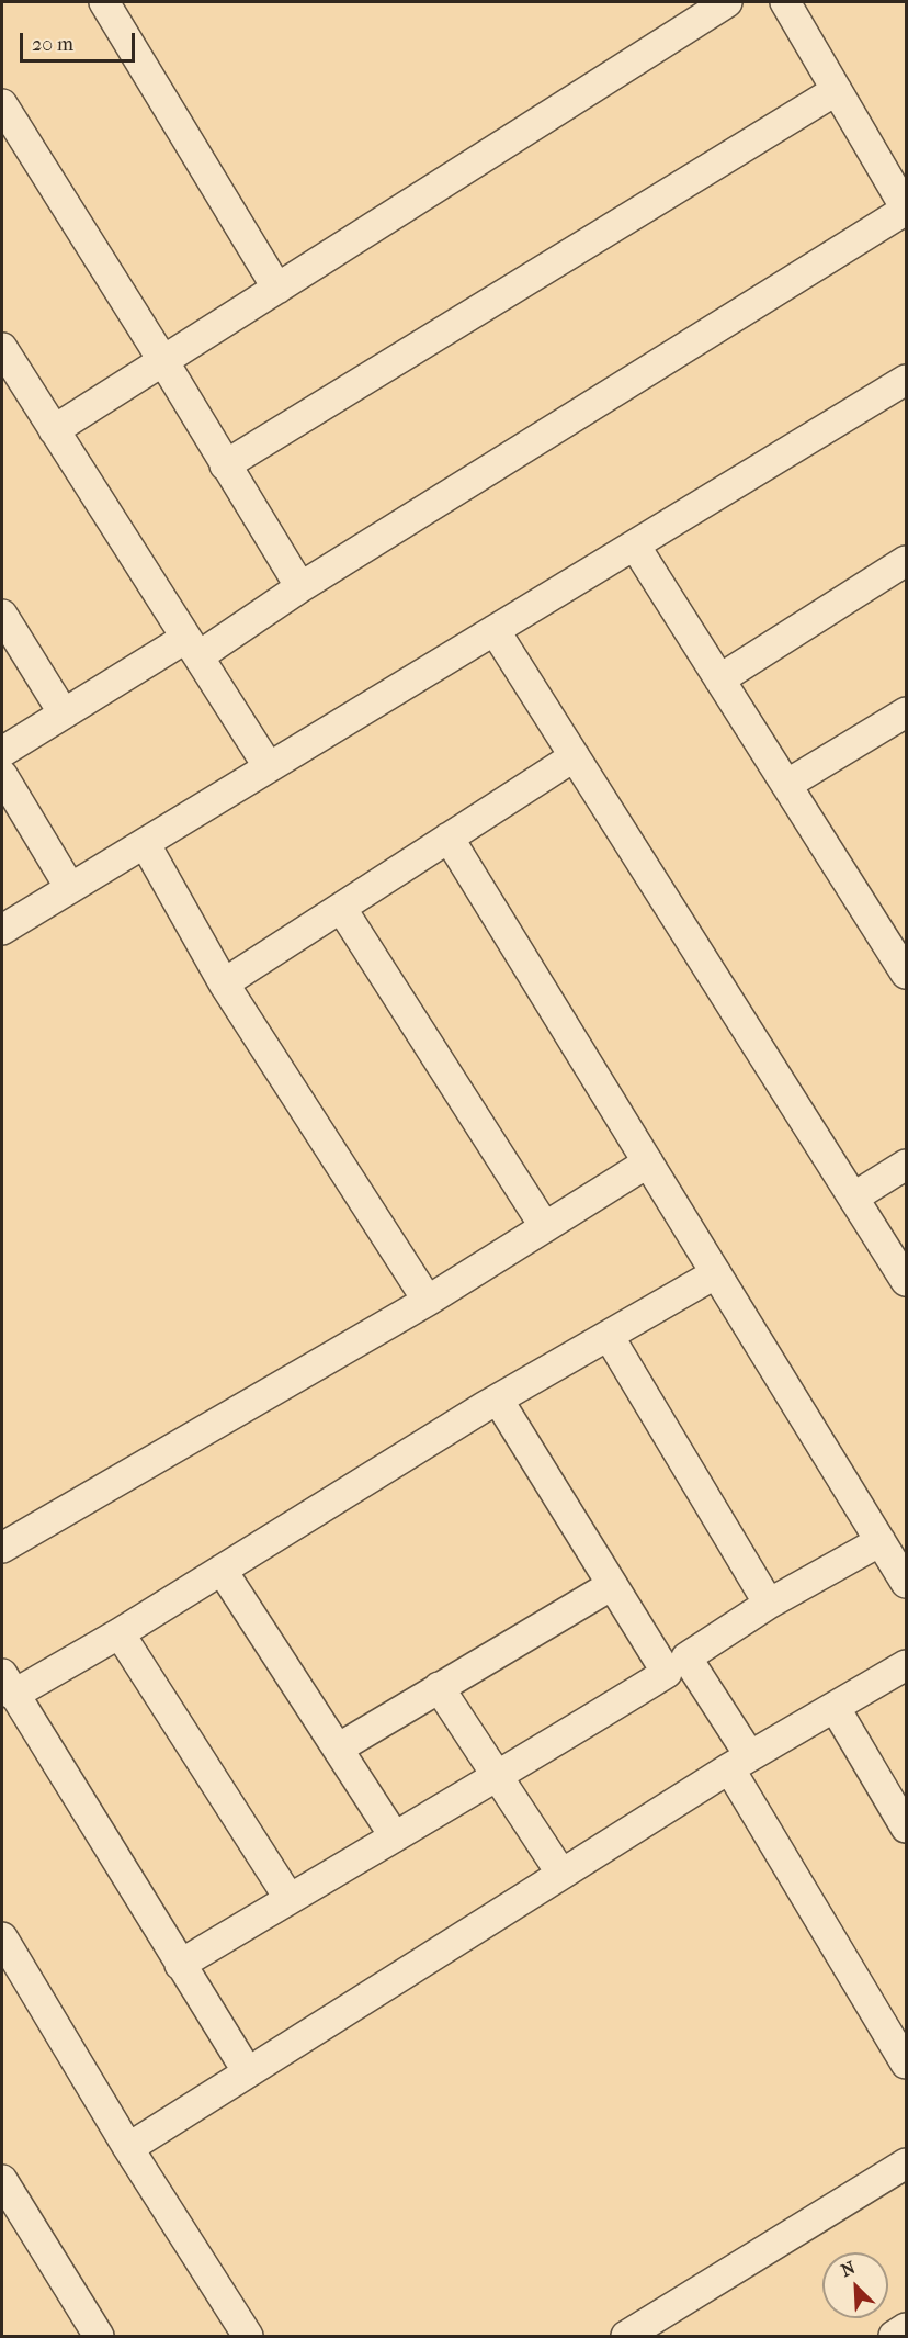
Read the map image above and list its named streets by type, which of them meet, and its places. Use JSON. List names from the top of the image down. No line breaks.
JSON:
{"scale_bar":"20 m","north":"top left"}
